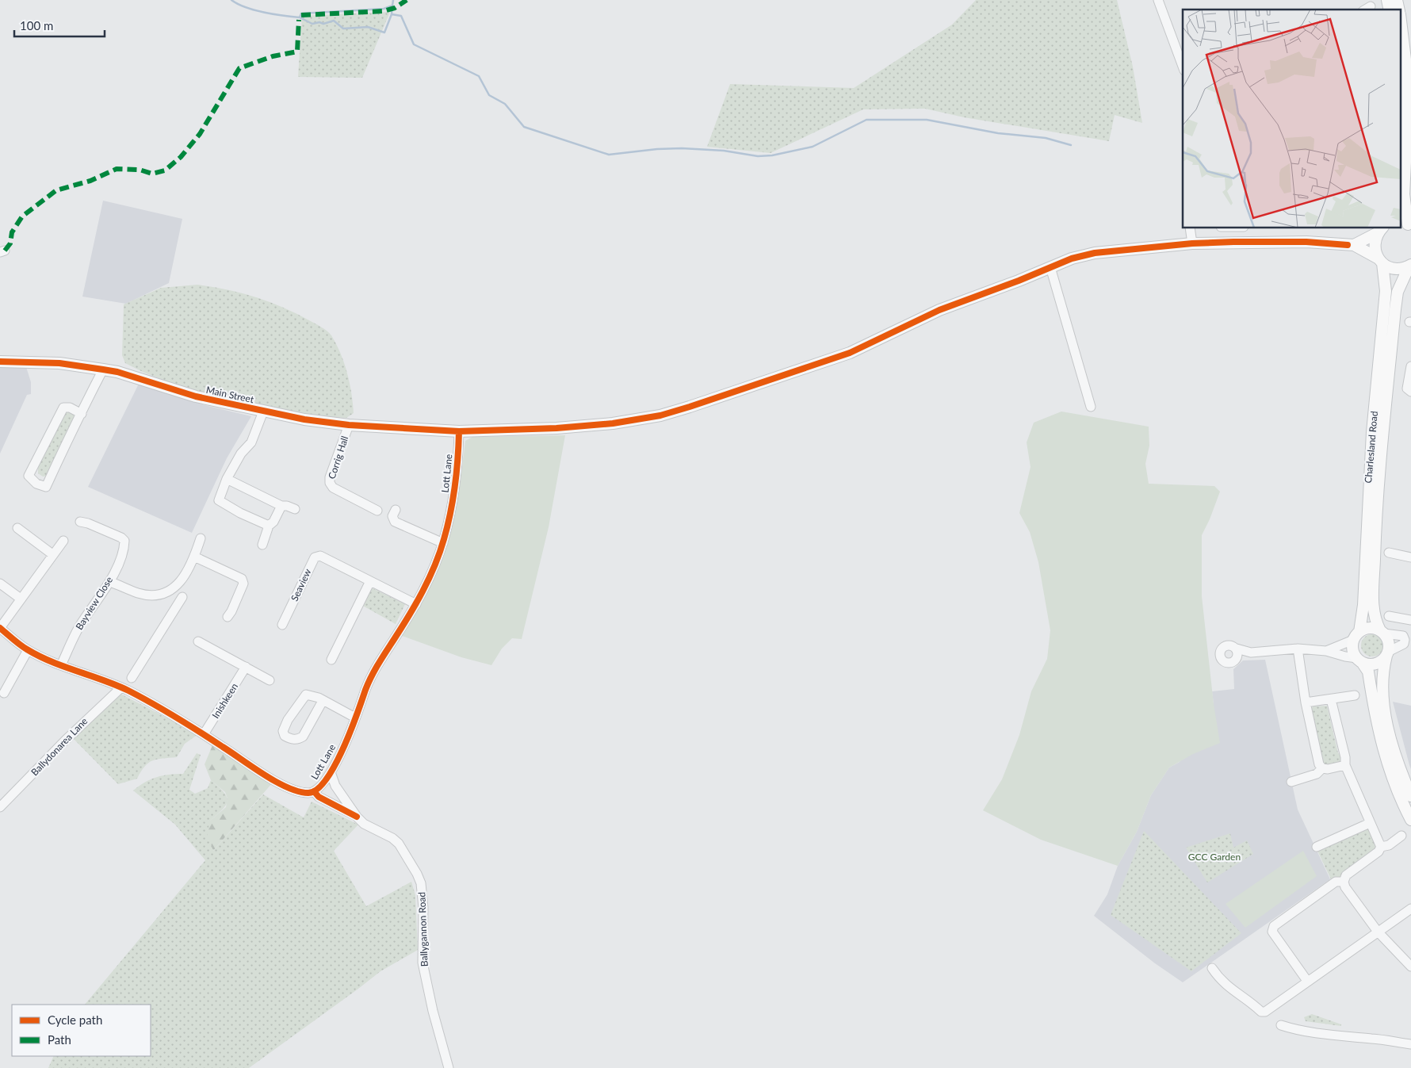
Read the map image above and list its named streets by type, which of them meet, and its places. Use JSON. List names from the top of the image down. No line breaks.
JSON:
{"streets":{"main road":["Main Street","Charlesland Road"],"street":["Corrig Hall","Lott Lane","Seaview","Bayview Close","Inishkeen","Ballydonarea Lane","Ballygannon Road"]},"crossings":[["Main Street","Corrig Hall"],["Main Street","Lott Lane"],["Lott Lane","Seaview"],["Lott Lane","Bayview Close"],["Lott Lane","Inishkeen"],["Lott Lane","Ballydonarea Lane"],["Lott Lane","Ballygannon Road"]],"parks":["GCC Garden"],"legend":["Cycle path","Path"],"scale_bar":"100 m"}
